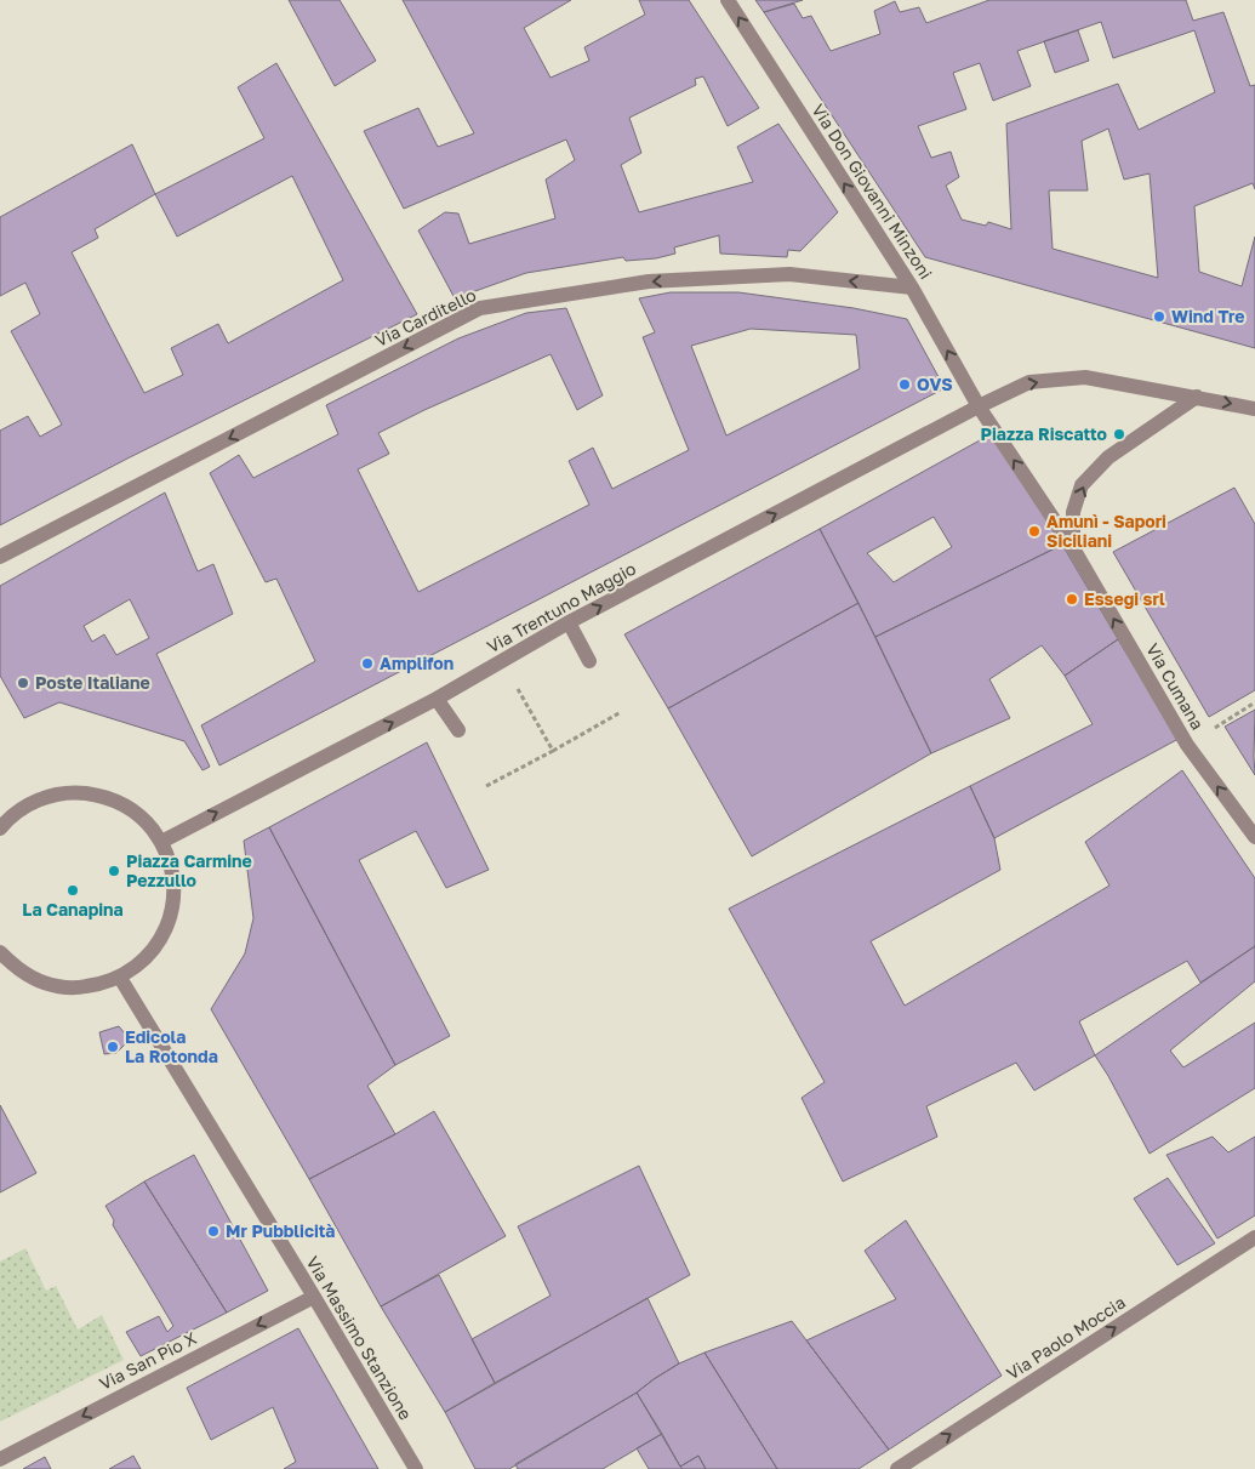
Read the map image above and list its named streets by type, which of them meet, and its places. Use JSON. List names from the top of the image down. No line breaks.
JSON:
{"streets":{"street":["Via Don Giovanni Minzoni","Via Carditello","Via Trentuno Maggio","Via Cumana","Via Massimo Stanzione","Via Paolo Moccia","Via San Pio X"]},"crossings":[["Via Don Giovanni Minzoni","Via Carditello"],["Via Don Giovanni Minzoni","Via Trentuno Maggio"],["Via Massimo Stanzione","Via San Pio X"]],"one_way":["Via Don Giovanni Minzoni","Via Carditello","Via Trentuno Maggio","Via Cumana","Via Paolo Moccia","Via San Pio X"],"places":["Wind Tre","OVS","Piazza Riscatto","Amunì - Sapori Siciliani","Essegi srl","Amplifon","Poste Italiane","Piazza Carmine Pezzullo","La Canapina","Edicola La Rotonda","Mr Pubblicità"]}
